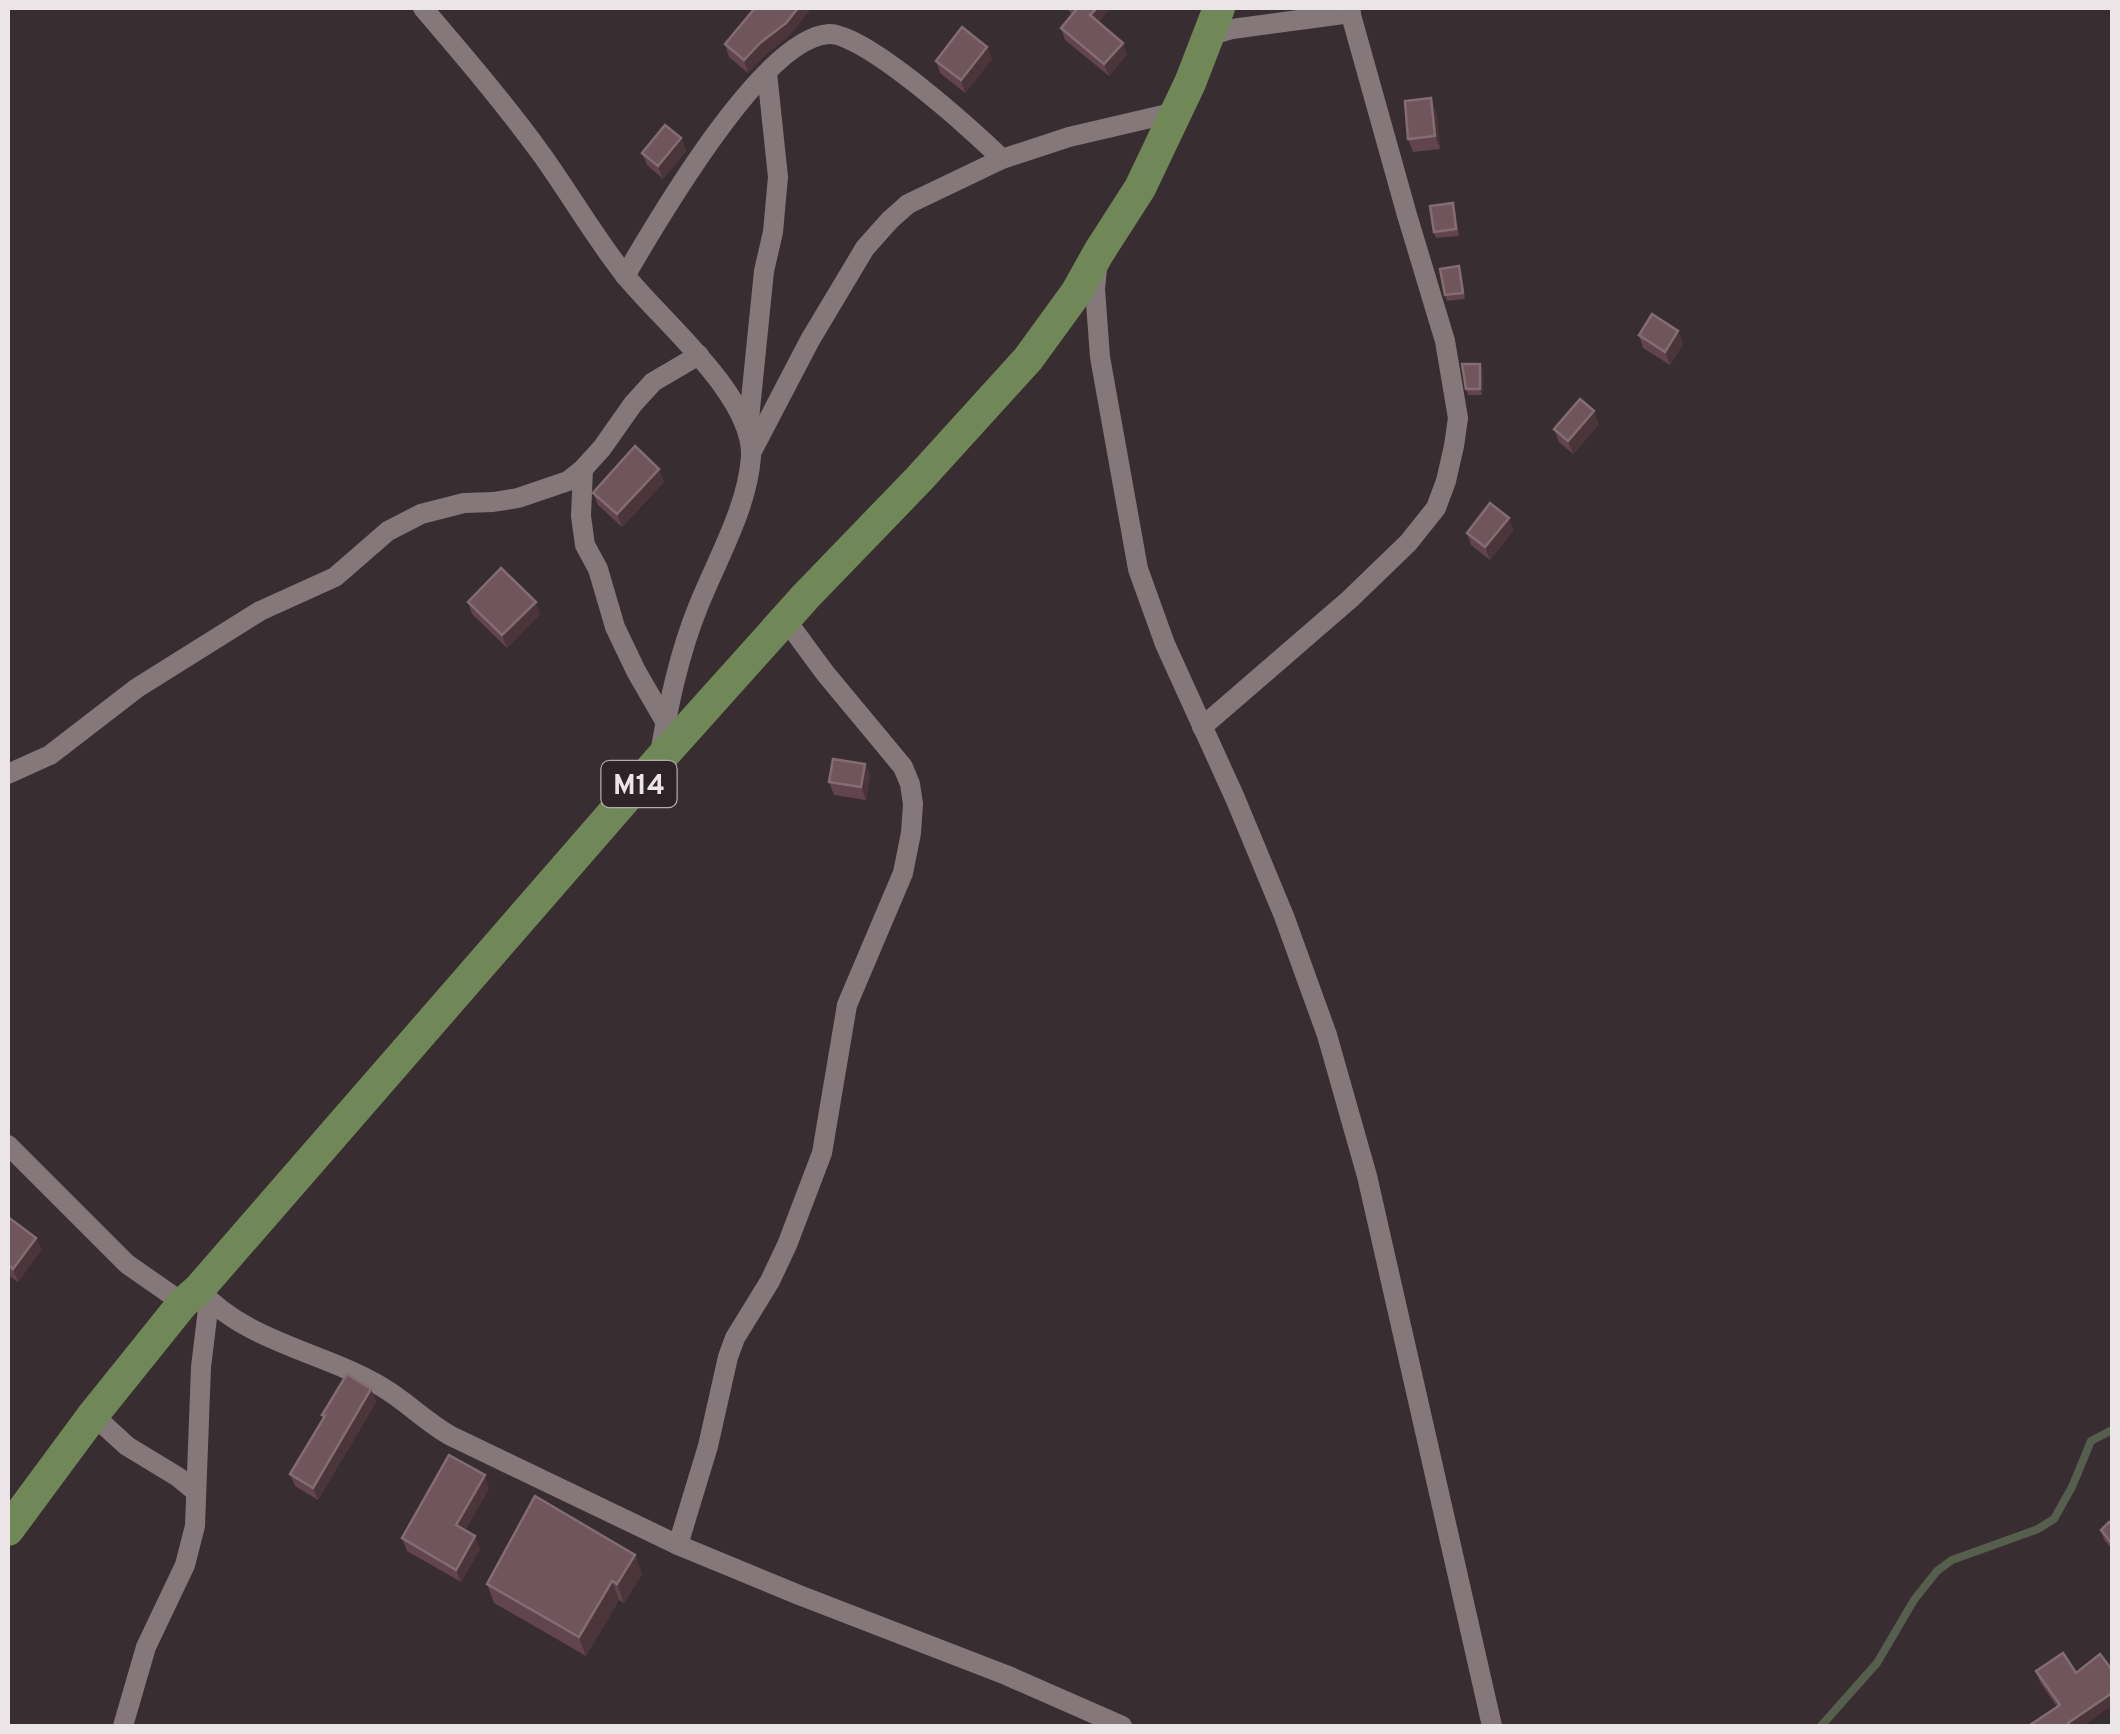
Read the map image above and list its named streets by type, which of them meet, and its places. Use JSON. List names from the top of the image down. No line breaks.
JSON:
{"streets":{"main road":["M14"]}}
